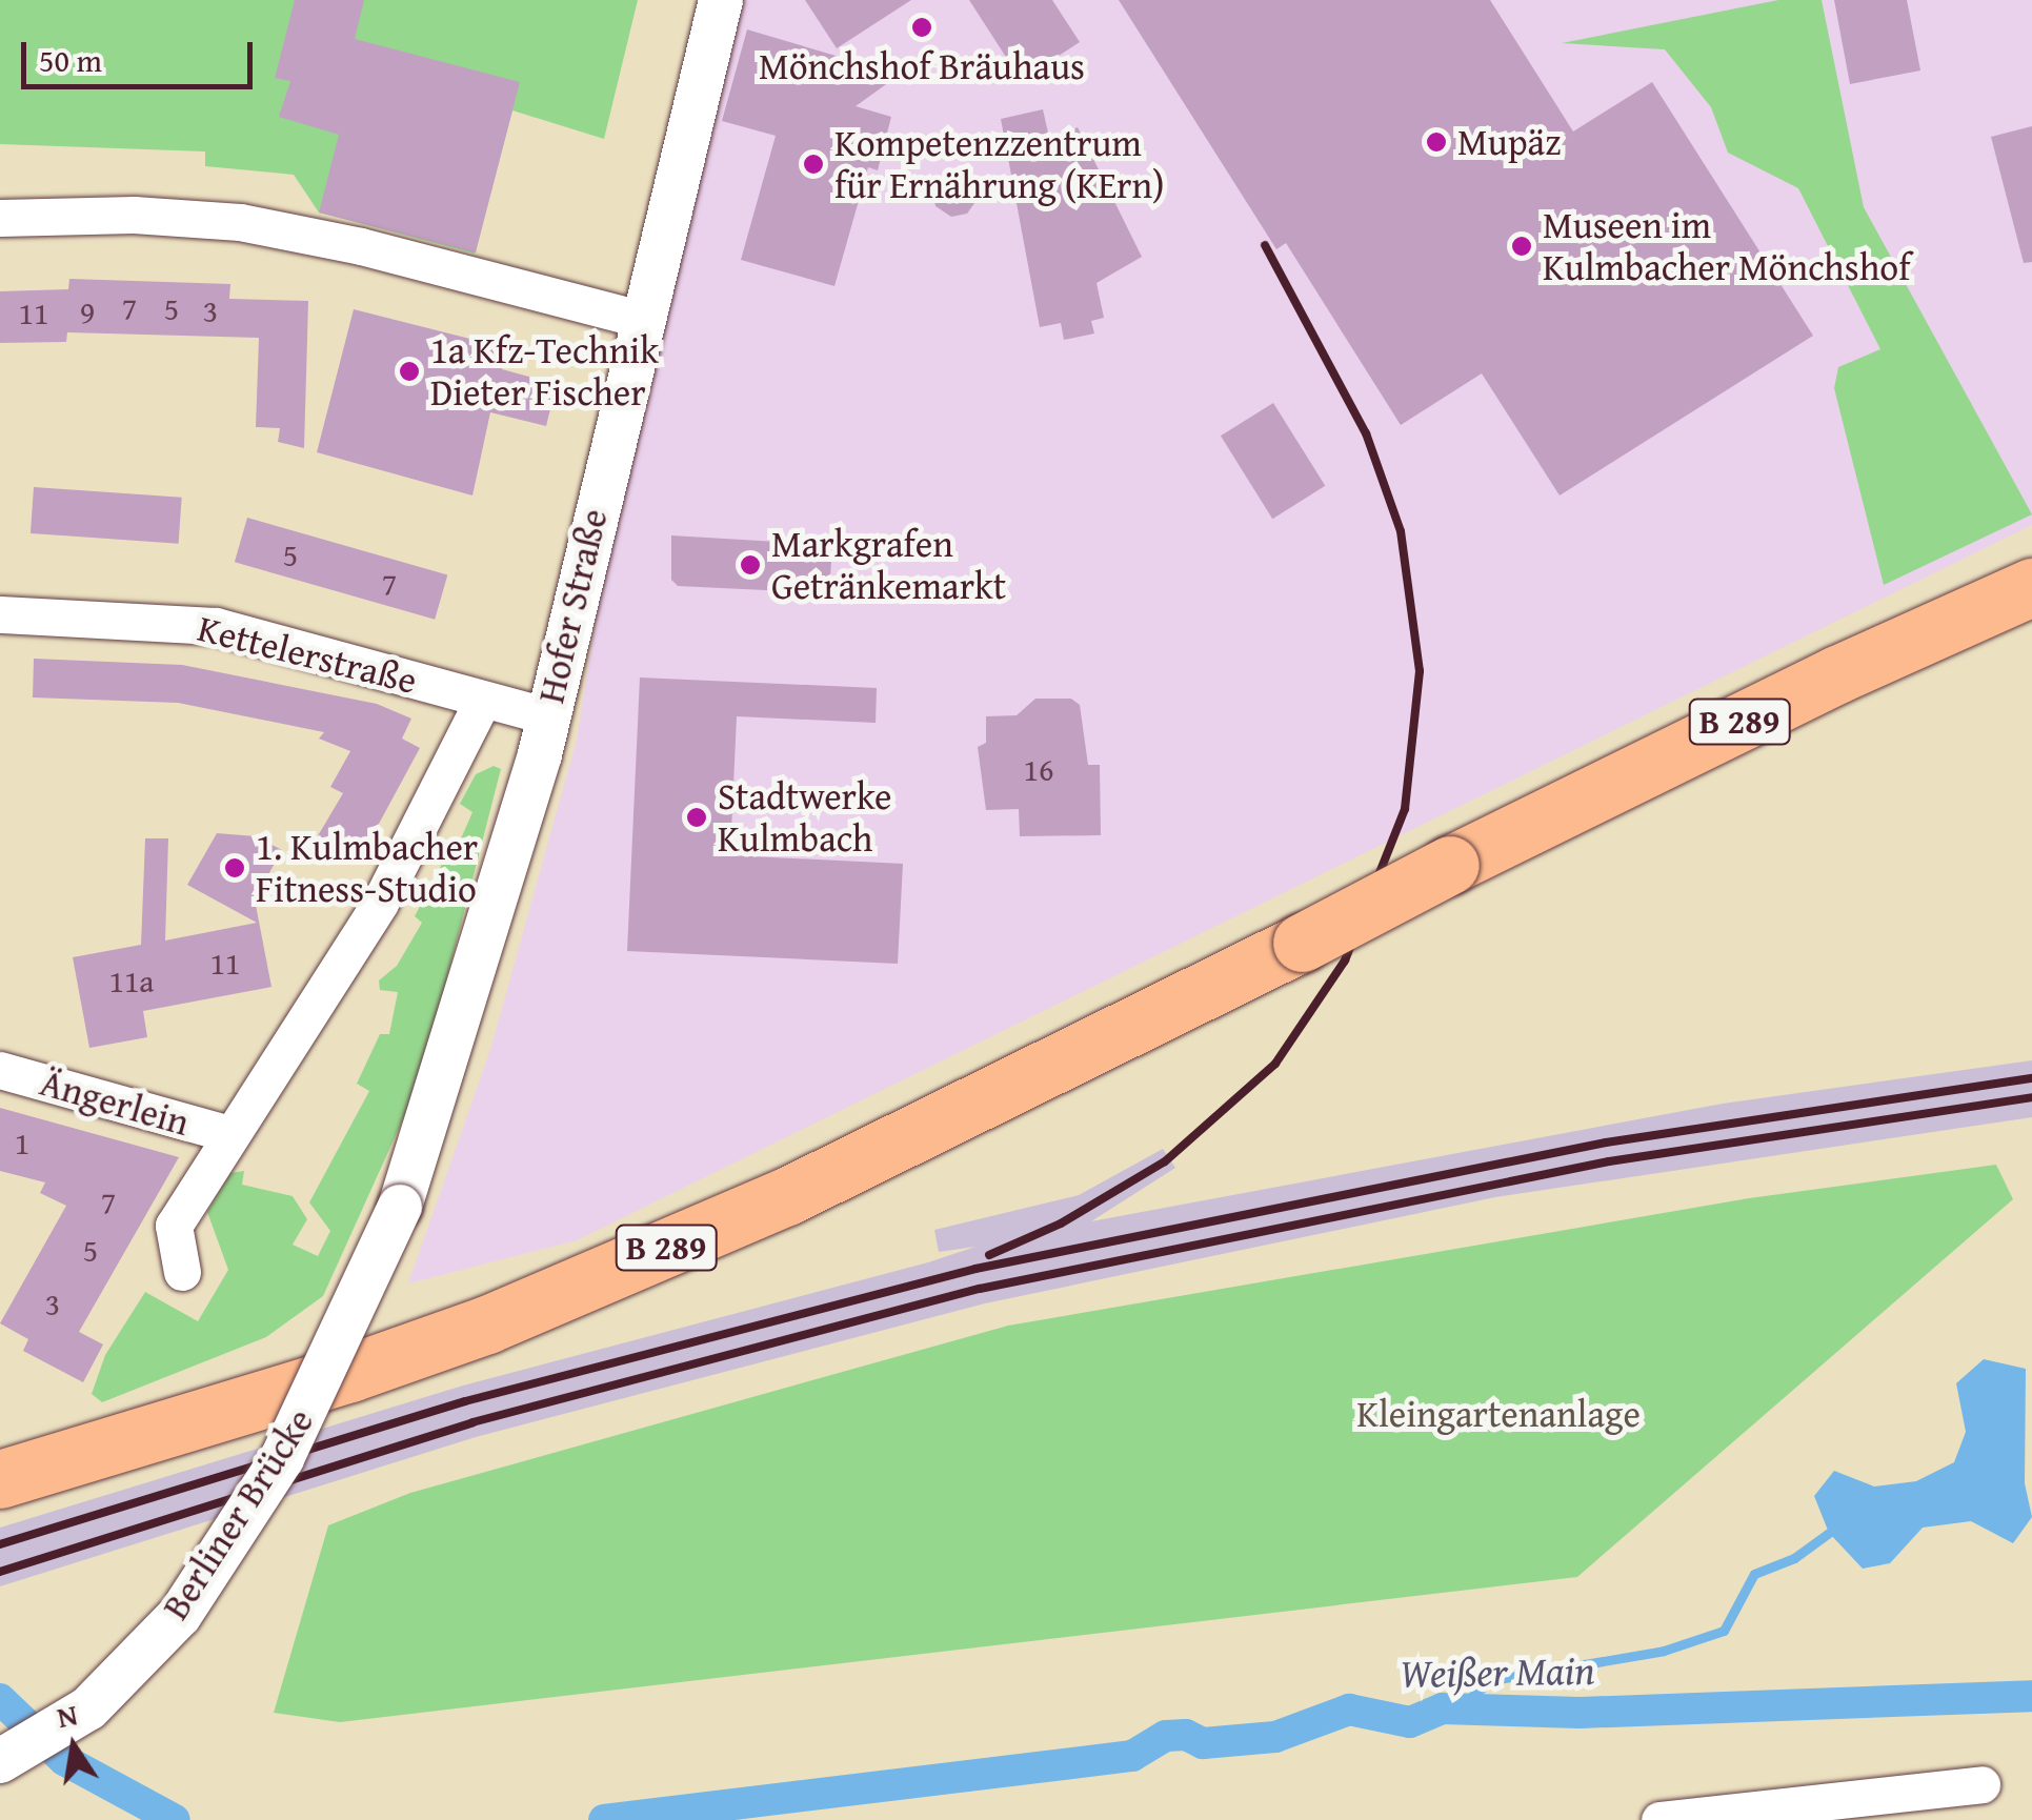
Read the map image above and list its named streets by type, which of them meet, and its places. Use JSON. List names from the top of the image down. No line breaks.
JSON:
{"streets":{"highway":["B 289"],"street":["Hofer Straße","Kettelerstraße","Ängerlein","Berliner Brücke"]},"crossings":[["Hofer Straße","Kettelerstraße"],["Hofer Straße","Ängerlein"],["Hofer Straße","Berliner Brücke"]],"water":["Weißer Main"],"parks":["Kleingartenanlage"],"places":["Mönchshof Bräuhaus","Mupäz","Kompetenzzentrum für Ernährung (KErn)","Museen im Kulmbacher Mönchshof","1a Kfz-Technik Dieter Fischer","Markgrafen Getränkemarkt","Stadtwerke Kulmbach","1. Kulmbacher Fitness-Studio"],"house_numbers":["7","5","3","9","11","5","7","16","11","11a","1","7","5","3"],"scale_bar":"50 m","north":"top"}
